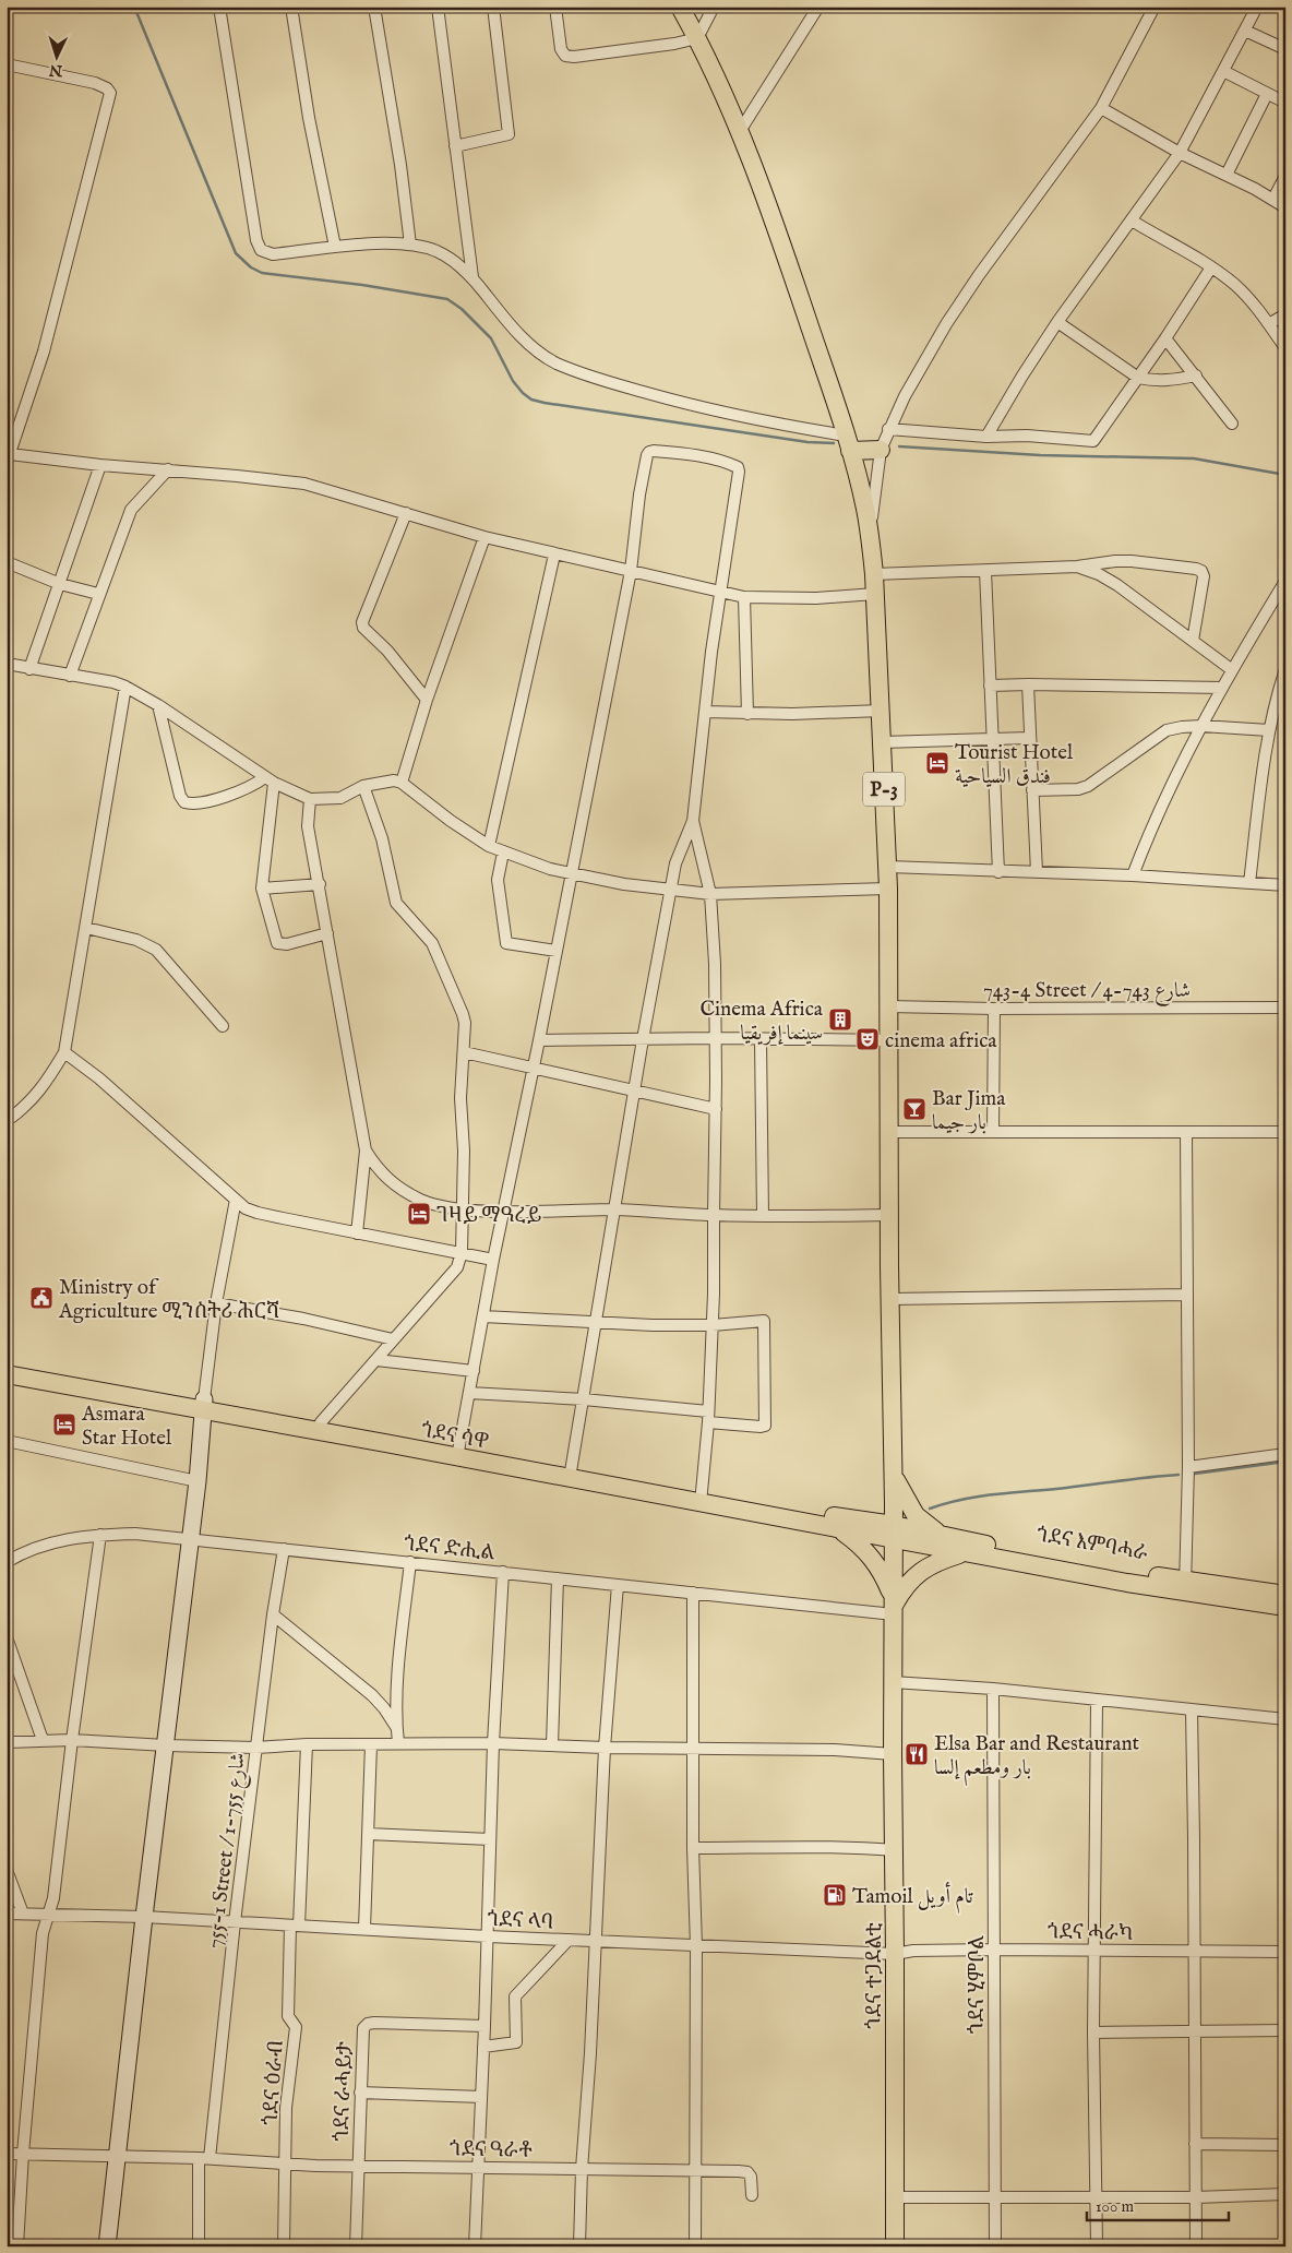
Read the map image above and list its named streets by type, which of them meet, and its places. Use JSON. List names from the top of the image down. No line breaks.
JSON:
{"streets":{"main road":["P-3","ጎደና ሳዋ","ጎደና እምባሓራ","ጎደና ተጋደልቲ"],"street":["743-4 Street / شارع 743-4","ጎደና ድሒል","755-1 Street / شارع 755-1","ጎደና ላባ","ጎደና ሓራካ","ጎደና ሂምቦል","ጎደና ዕራብ","ጎደና ራሓይታ","ጎደና ዓራቶ"]},"crossings":[["P-3","743-4 Street / شارع 743-4"],["P-3","ጎደና ሳዋ"],["P-3","ጎደና እምባሓራ"],["P-3","ጎደና ድሒል"],["P-3","ጎደና ተጋደልቲ"],["ጎደና ሳዋ","ጎደና እምባሓራ"],["ጎደና ድሒል","755-1 Street / شارع 755-1"],["ጎደና ድሒል","ጎደና ተጋደልቲ"],["755-1 Street / شارع 755-1","ጎደና ላባ"],["755-1 Street / شارع 755-1","ጎደና ዓራቶ"],["ጎደና ላባ","ጎደና ሓራካ"],["ጎደና ላባ","ጎደና ተጋደልቲ"],["ጎደና ላባ","ጎደና ዕራብ"],["ጎደና ሓራካ","ጎደና ተጋደልቲ"],["ጎደና ሓራካ","ጎደና ሂምቦል"],["ጎደና ዕራብ","ጎደና ዓራቶ"],["ጎደና ራሓይታ","ጎደና ዓራቶ"]],"places":{"hotel":["Tourist Hotel فندق السياحية","ገዛይ ማዓረይ","Asmara Star Hotel"],"building":["Cinema Africa سينما إفريقيا"],"theatre":["cinema africa"],"bar":["Bar Jima بار جيما"],"public building":["Ministry of Agriculture ሚንስትሪ ሕርሻ"],"restaurant":["Elsa Bar and Restaurant بار ومطعم إلسا"],"fuel station":["Tamoil تام أويل"]},"scale_bar":"100 m","north":"bottom"}
